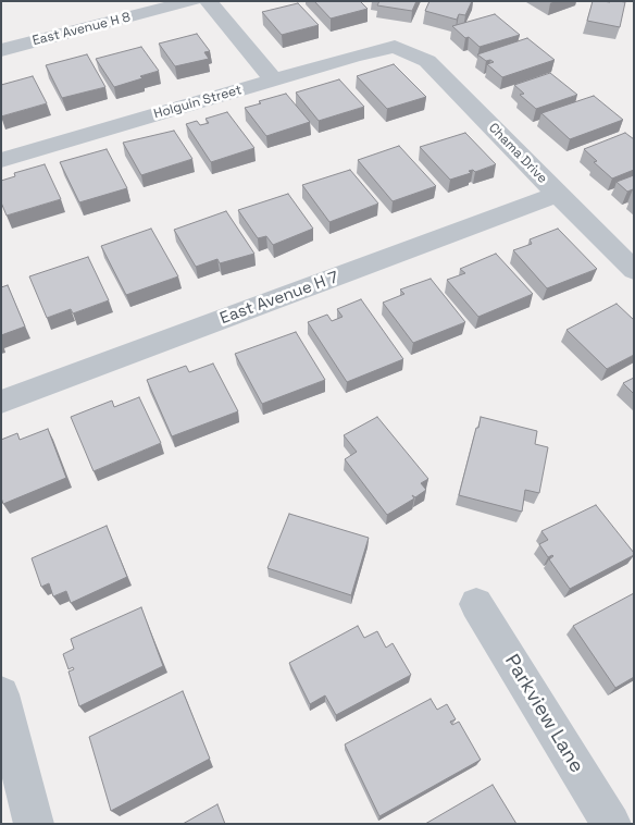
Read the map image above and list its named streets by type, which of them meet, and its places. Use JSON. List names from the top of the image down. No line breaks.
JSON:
{"streets":{"street":["East Avenue H 8","Holguin Street","Chama Drive","East Avenue H 7","Parkview Lane"]},"crossings":[["Holguin Street","Chama Drive"],["Chama Drive","East Avenue H 7"]]}
